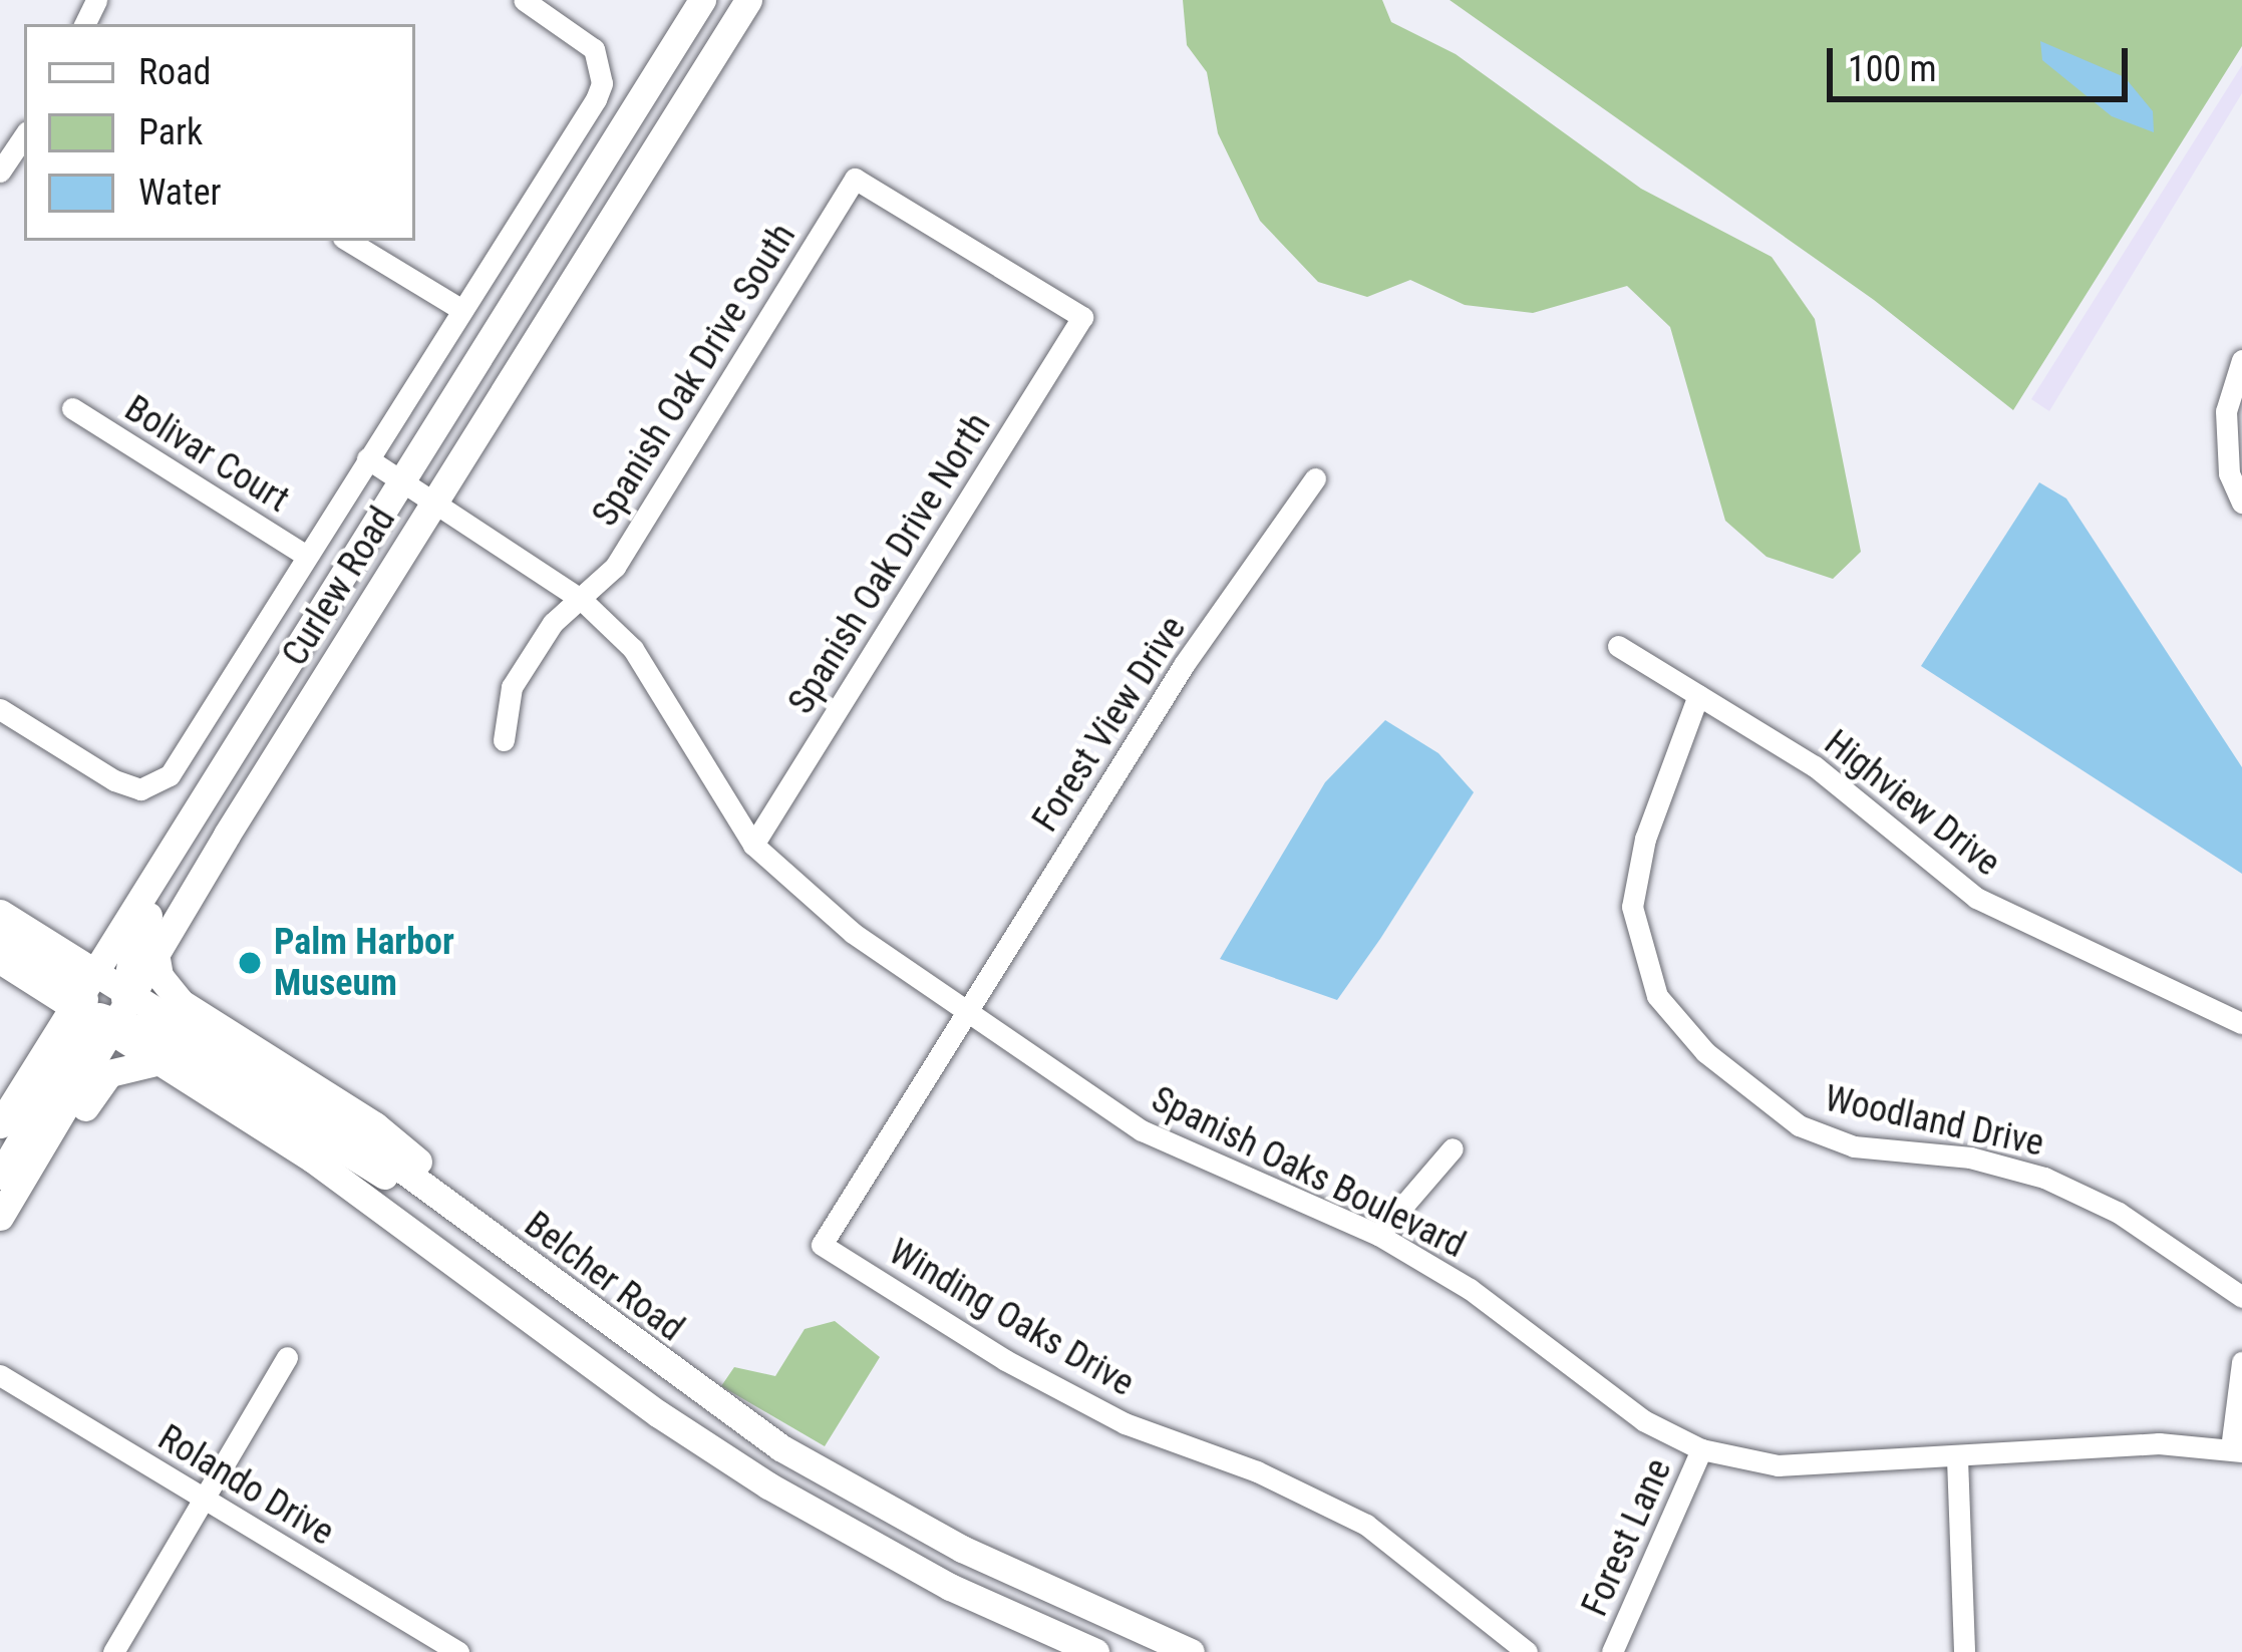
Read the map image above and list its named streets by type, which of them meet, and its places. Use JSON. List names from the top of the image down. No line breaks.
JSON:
{"streets":{"main road":["Curlew Road","Belcher Road"],"street":["Spanish Oak Drive South","Bolivar Court","Spanish Oak Drive North","Forest View Drive","Highview Drive","Woodland Drive","Spanish Oaks Boulevard","Winding Oaks Drive","Rolando Drive","Forest Lane"]},"crossings":[["Spanish Oak Drive South","Spanish Oak Drive North"],["Spanish Oak Drive South","Spanish Oaks Boulevard"],["Spanish Oak Drive North","Spanish Oaks Boulevard"],["Curlew Road","Spanish Oaks Boulevard"],["Curlew Road","Belcher Road"],["Forest View Drive","Spanish Oaks Boulevard"],["Forest View Drive","Winding Oaks Drive"],["Highview Drive","Woodland Drive"],["Spanish Oaks Boulevard","Winding Oaks Drive"],["Spanish Oaks Boulevard","Forest Lane"]],"places":["Palm Harbor Museum"],"legend":["Road","Park","Water"],"scale_bar":"100 m"}
